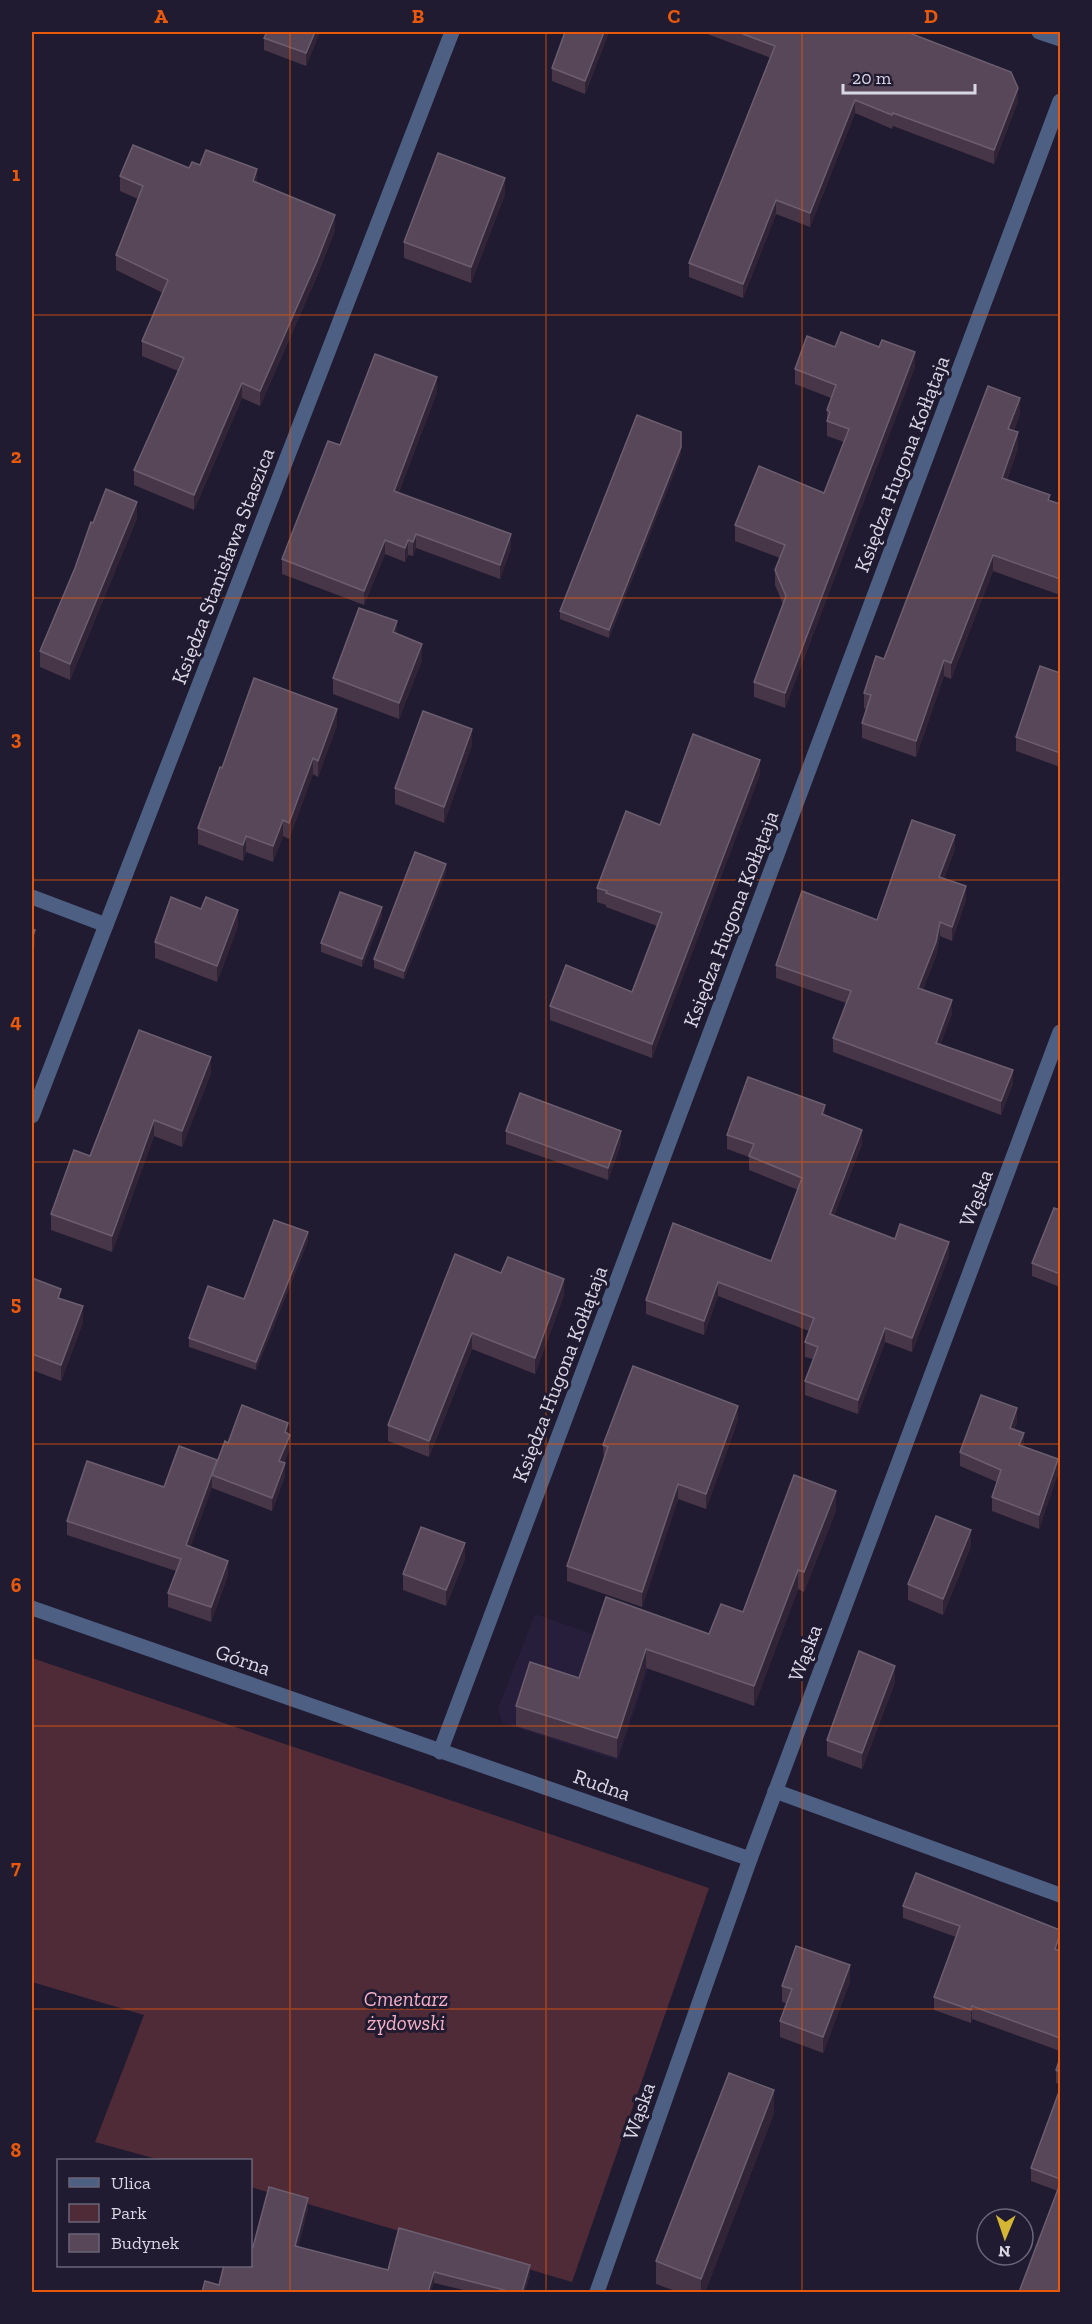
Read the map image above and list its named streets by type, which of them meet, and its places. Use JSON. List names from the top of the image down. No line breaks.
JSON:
{"streets":{"street":["Księdza Hugona Kołłątaja","Księdza Stanisława Staszica","Wąska","Górna","Rudna"]},"crossings":[["Księdza Hugona Kołłątaja","Górna"],["Księdza Hugona Kołłątaja","Rudna"],["Wąska","Rudna"],["Górna","Rudna"]],"parks":["Cmentarz żydowski"],"legend":["Ulica","Park","Budynek"],"scale_bar":"20 m","north":"bottom","grid":{"columns":["A","B","C","D"],"rows":["1","2","3","4","5","6","7","8"]}}
